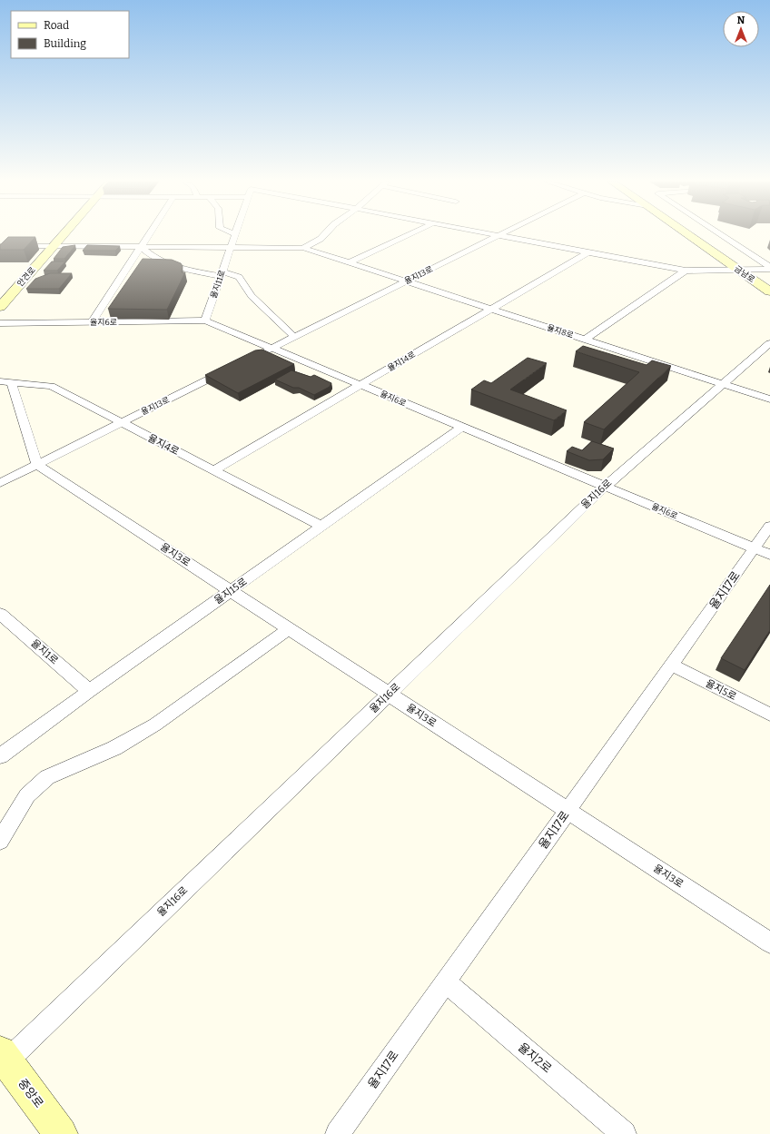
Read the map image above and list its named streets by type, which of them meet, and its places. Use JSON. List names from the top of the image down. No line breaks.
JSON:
{"streets":{"street":["금남로","율지13로","안견로","율지11로","율지6로","율지8로","율지14로","율지4로","율지16로","율지3로","율지17로","율지15로","율지1로","율지5로","율지2로","중앙로"]},"crossings":[["율지13로","율지6로"],["율지13로","율지8로"],["율지13로","율지4로"],["율지13로","율지3로"],["안견로","율지8로"],["율지11로","율지6로"],["율지11로","율지8로"],["율지6로","율지14로"],["율지6로","율지16로"],["율지6로","율지17로"],["율지6로","율지15로"],["율지8로","율지14로"],["율지8로","율지16로"],["율지14로","율지4로"],["율지4로","율지15로"],["율지16로","율지3로"],["율지16로","중앙로"],["율지3로","율지17로"],["율지3로","율지15로"],["율지17로","율지5로"],["율지17로","율지2로"],["율지15로","율지1로"]],"legend":["Road","Building"],"north":"top"}
